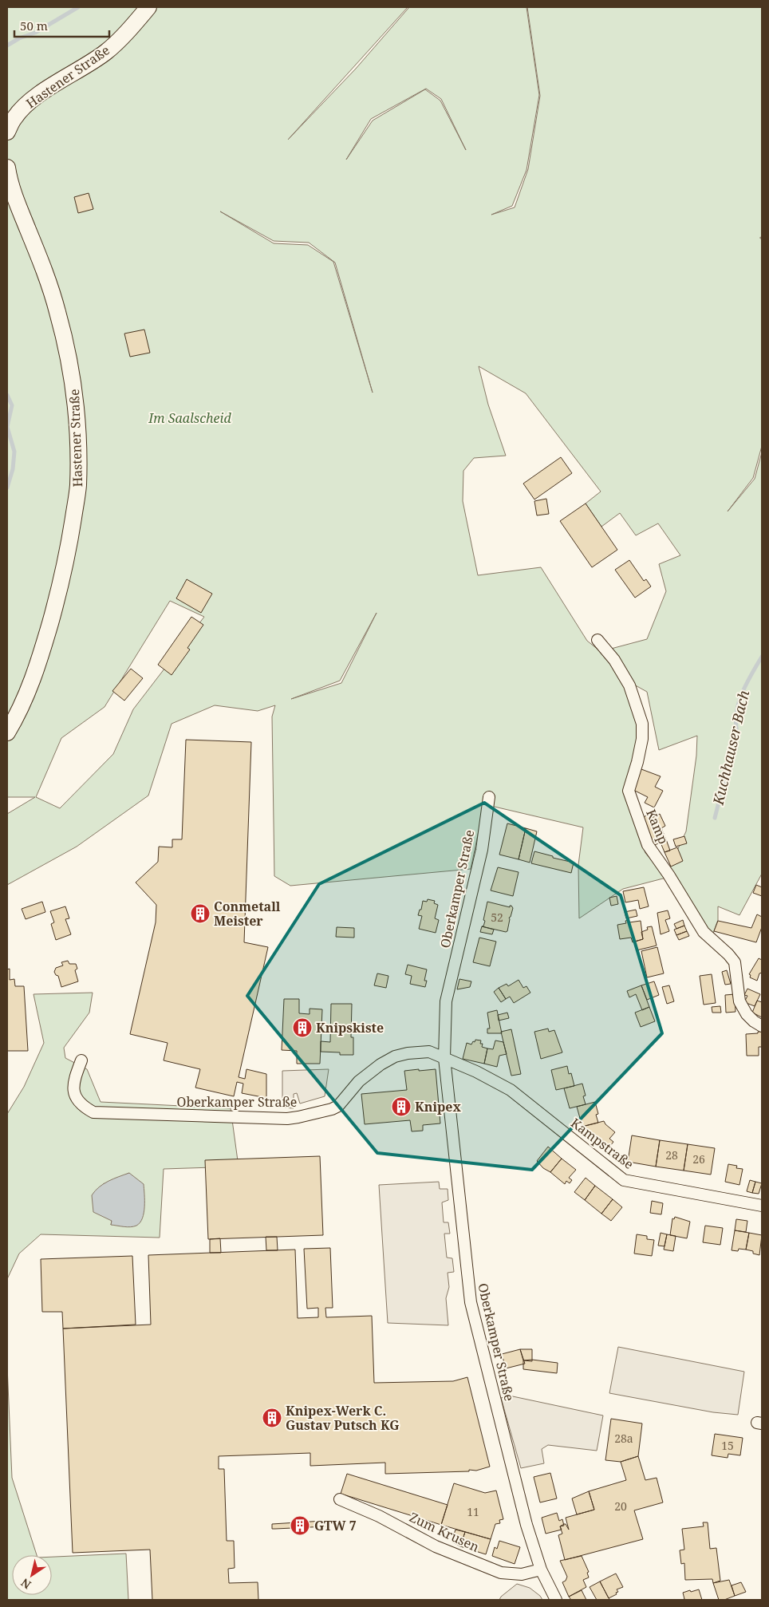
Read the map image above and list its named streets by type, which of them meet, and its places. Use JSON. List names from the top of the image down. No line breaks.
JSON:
{"streets":{"main road":["Hastener Straße"],"street":["Kamp","Oberkamper Straße","Kampstraße","Zum Krusen"]},"crossings":[["Oberkamper Straße","Kampstraße"],["Oberkamper Straße","Zum Krusen"]],"water":["Kuchhauser Bach"],"parks":["Im Saalscheid"],"places":{"building":["Conmetall Meister","Knipskiste","Knipex","Knipex-Werk C. Gustav Putsch KG","GTW 7"]},"house_numbers":["52","28","26","28a","15","20","11"],"scale_bar":"50 m","north":"bottom left"}
